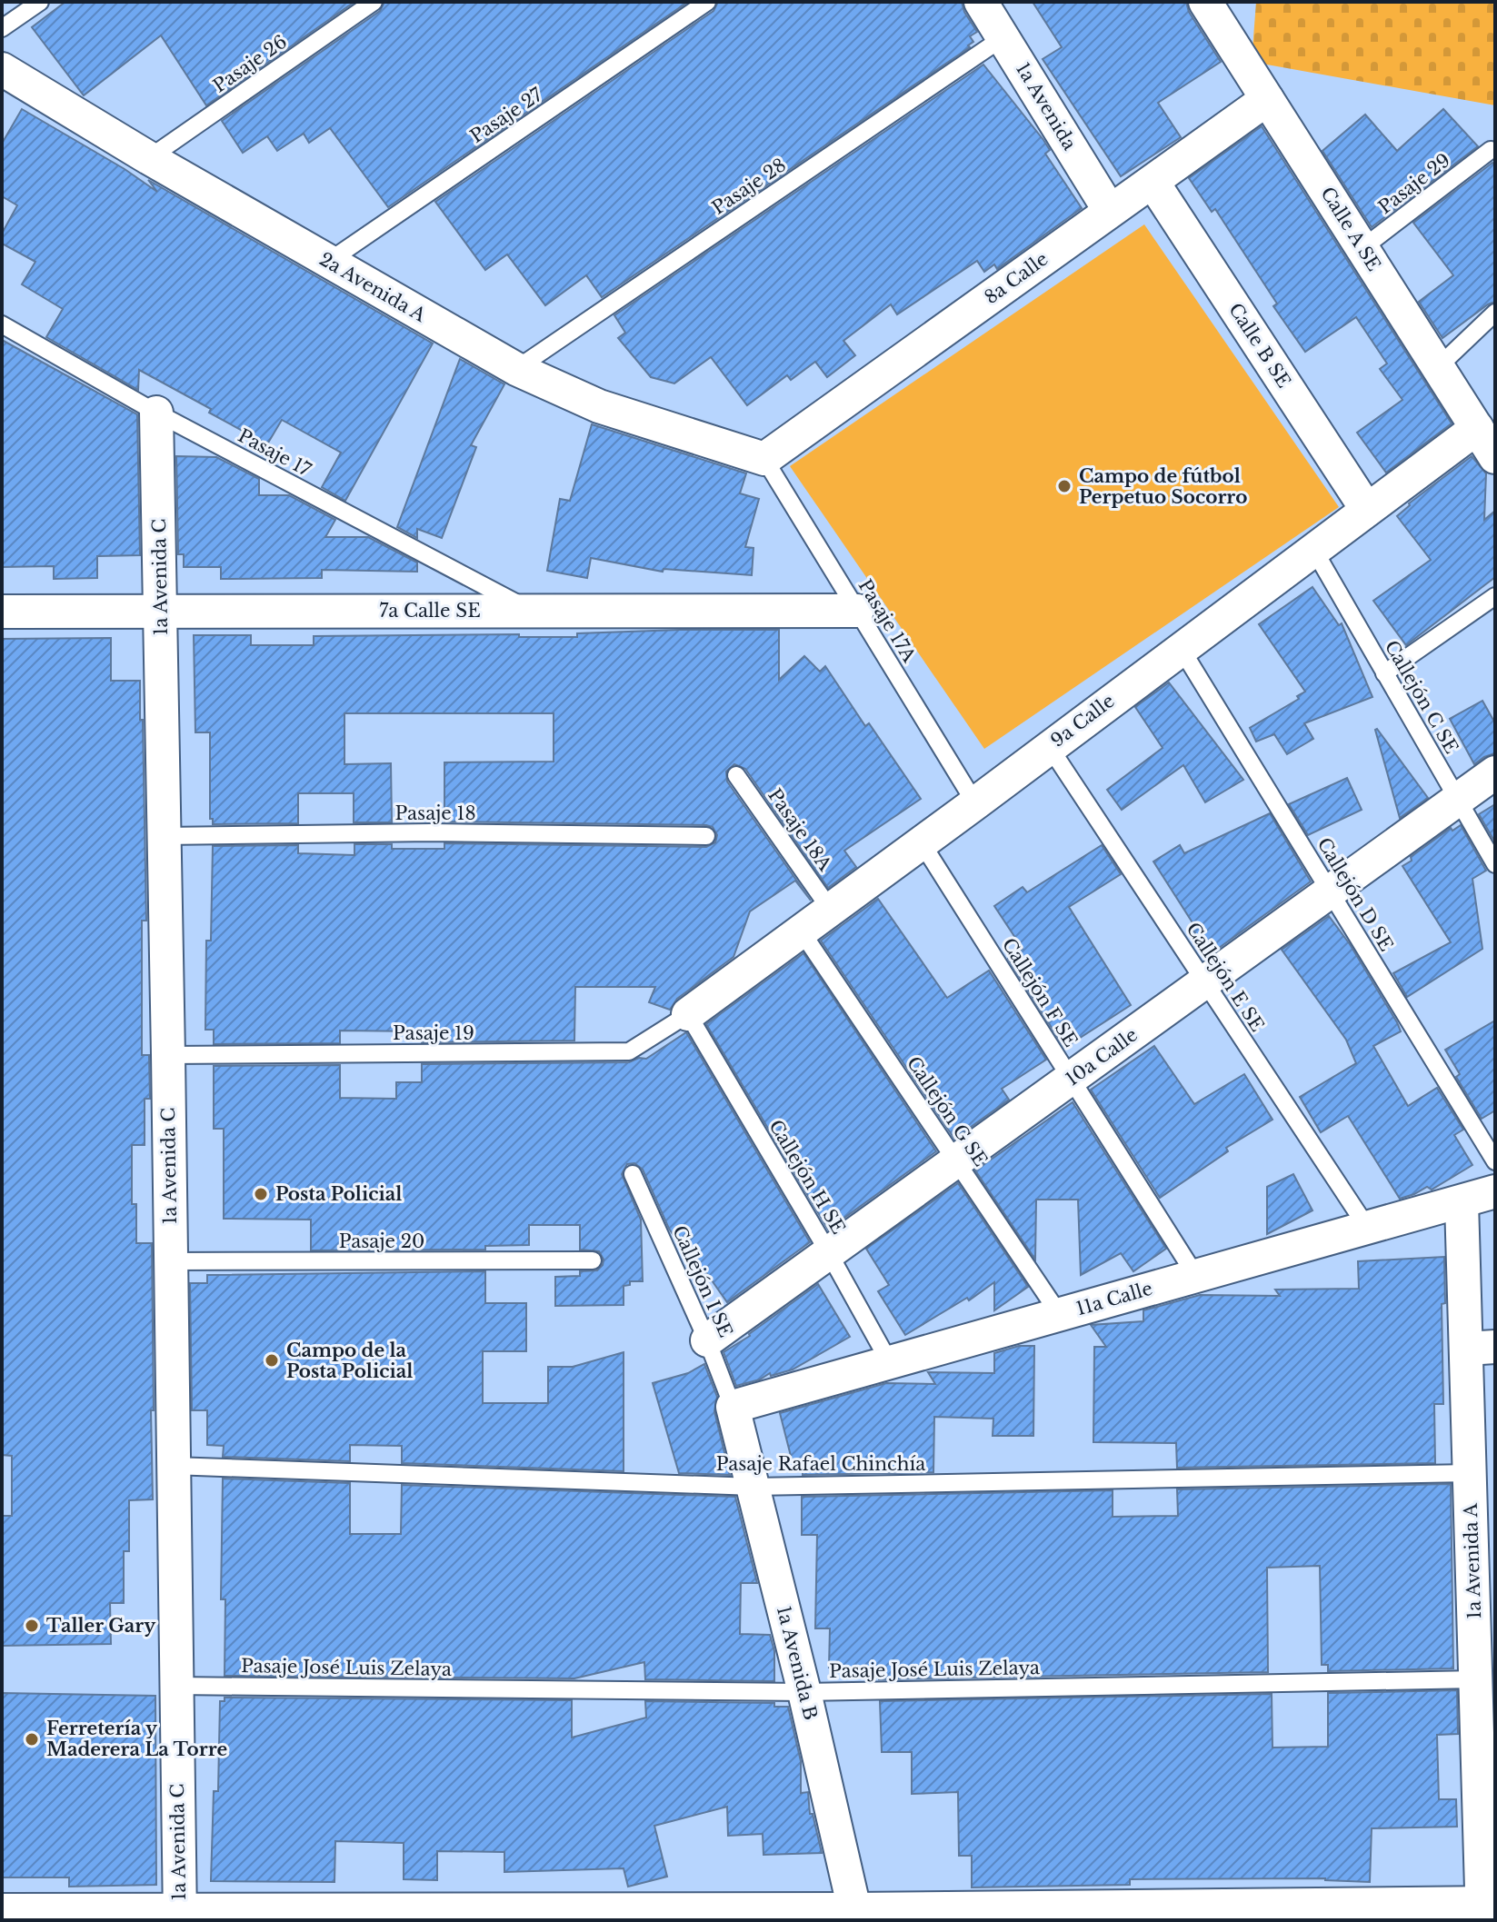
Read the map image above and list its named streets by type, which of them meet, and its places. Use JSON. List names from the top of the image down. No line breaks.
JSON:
{"streets":{"street":["1a Avenida","Calle A SE","8a Calle","2a Avenida A","Calle B SE","1a Avenida C","7a Calle SE","9a Calle","10a Calle","11a Calle","1a Avenida A","1a Avenida B"],"lane":["Pasaje 26","Pasaje 27","Pasaje 29","Pasaje 28","Pasaje 17","Pasaje 17A","Callejón C SE","Pasaje 18","Pasaje 18A","Callejón D SE","Callejón E SE","Callejón F SE","Pasaje 19","Callejón G SE","Callejón H SE","Pasaje 20","Callejón I SE","Pasaje Rafael Chinchía","Pasaje José Luis Zelaya"]},"crossings":[["Pasaje 26","2a Avenida A"],["1a Avenida","Pasaje 28"],["1a Avenida","8a Calle"],["Pasaje 27","2a Avenida A"],["Pasaje 29","Calle A SE"],["Pasaje 28","2a Avenida A"],["Calle A SE","8a Calle"],["Calle A SE","9a Calle"],["8a Calle","2a Avenida A"],["8a Calle","Calle B SE"],["8a Calle","Pasaje 17A"],["2a Avenida A","Pasaje 17A"],["Calle B SE","9a Calle"],["Pasaje 17","1a Avenida C"],["Pasaje 17","7a Calle SE"],["1a Avenida C","7a Calle SE"],["1a Avenida C","Pasaje 18"],["1a Avenida C","Pasaje 19"],["1a Avenida C","Pasaje 20"],["1a Avenida C","Pasaje Rafael Chinchía"],["1a Avenida C","Pasaje José Luis Zelaya"],["7a Calle SE","Pasaje 17A"],["Pasaje 17A","9a Calle"],["Callejón C SE","9a Calle"],["Callejón C SE","10a Calle"],["9a Calle","Pasaje 18A"],["9a Calle","Callejón D SE"],["9a Calle","Callejón E SE"],["9a Calle","Callejón F SE"],["9a Calle","Pasaje 19"],["9a Calle","Callejón G SE"],["9a Calle","Callejón H SE"],["Callejón D SE","10a Calle"],["Callejón E SE","10a Calle"],["Callejón E SE","11a Calle"],["Callejón F SE","10a Calle"],["Callejón F SE","11a Calle"],["Pasaje 19","Callejón H SE"],["10a Calle","Callejón G SE"],["10a Calle","Callejón H SE"],["10a Calle","Callejón I SE"],["Callejón G SE","11a Calle"],["Callejón H SE","11a Calle"],["Callejón I SE","11a Calle"],["Callejón I SE","1a Avenida B"],["11a Calle","1a Avenida A"],["11a Calle","1a Avenida B"],["Pasaje Rafael Chinchía","1a Avenida A"],["Pasaje Rafael Chinchía","1a Avenida B"],["1a Avenida A","Pasaje José Luis Zelaya"],["1a Avenida B","Pasaje José Luis Zelaya"]],"places":["Campo de fútbol Perpetuo Socorro","Posta Policial","Campo de la Posta Policial","Taller Gary","Ferretería y Maderera La Torre"]}
